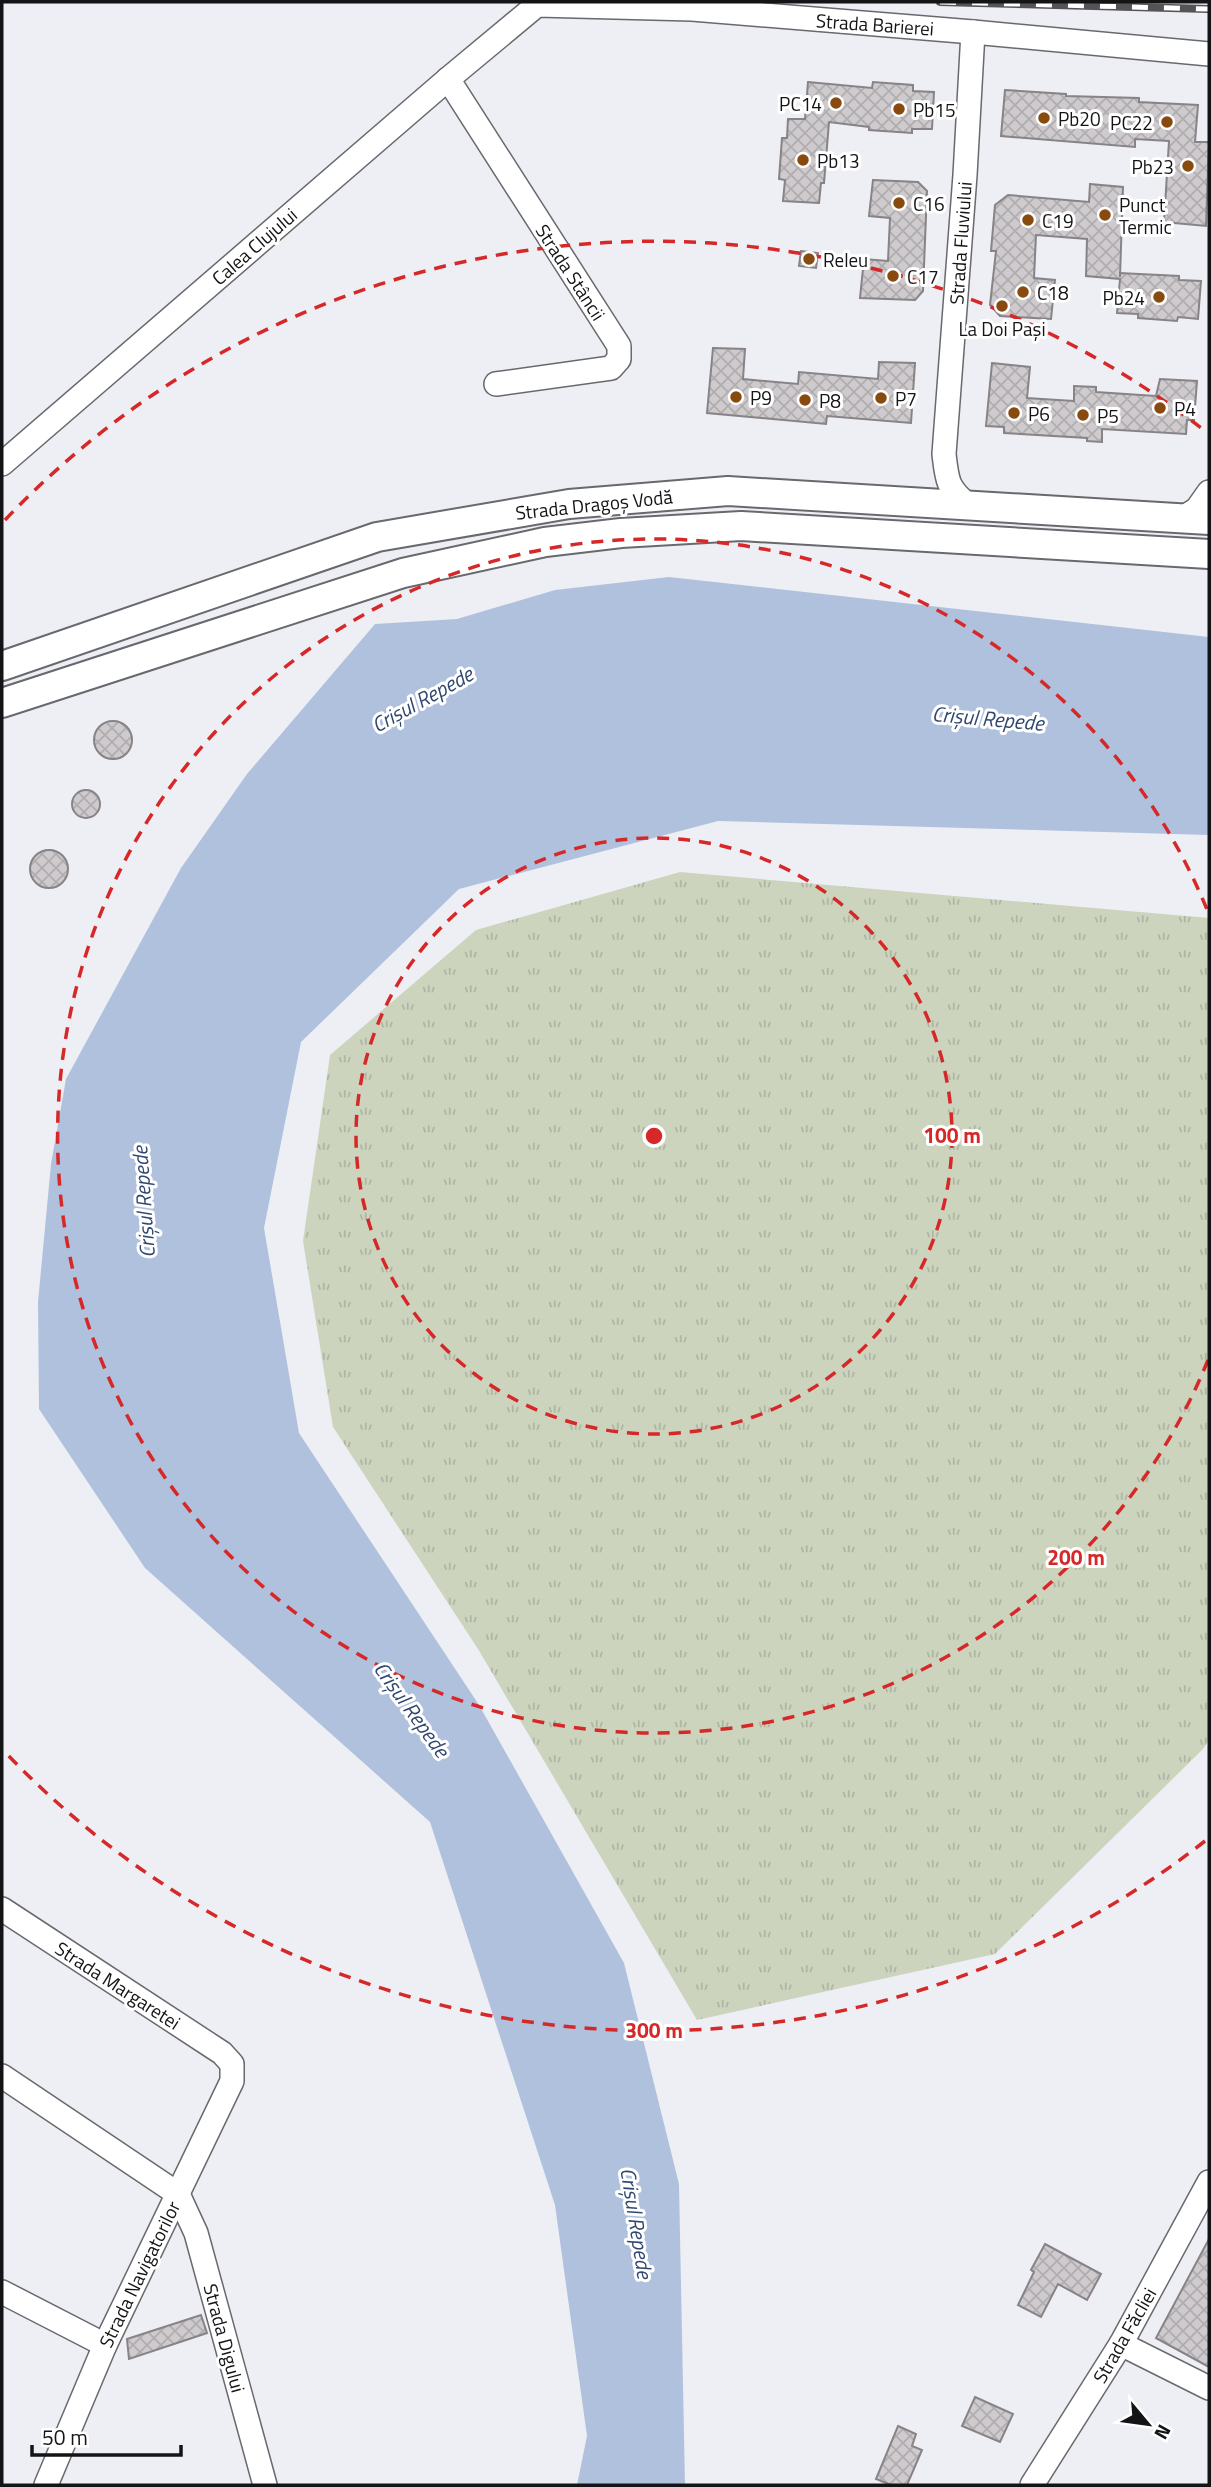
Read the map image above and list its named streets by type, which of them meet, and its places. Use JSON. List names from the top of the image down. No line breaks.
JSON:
{"streets":{"main road":["Strada Dragoș Vodă"],"street":["Strada Barierei","Strada Fluviului","Calea Clujului","Strada Stâncii","Strada Margaretei","Strada Navigatorilor","Strada Făcliei","Strada Digului"]},"crossings":[["Strada Barierei","Strada Fluviului"],["Strada Barierei","Calea Clujului"],["Calea Clujului","Strada Stâncii"],["Strada Margaretei","Strada Navigatorilor"],["Strada Navigatorilor","Strada Digului"]],"water":["Crișul Repede"],"places":["PC14","Pb15","Pb20","PC22","Pb13","Pb23","C16","Punct Termic","C19","Releu","C17","C18","Pb24","La Doi Pași","P9","P7","P8","P4","P6","P5"],"scale_bar":"50 m","north":"bottom right","rings":["100 m","200 m","300 m"]}
